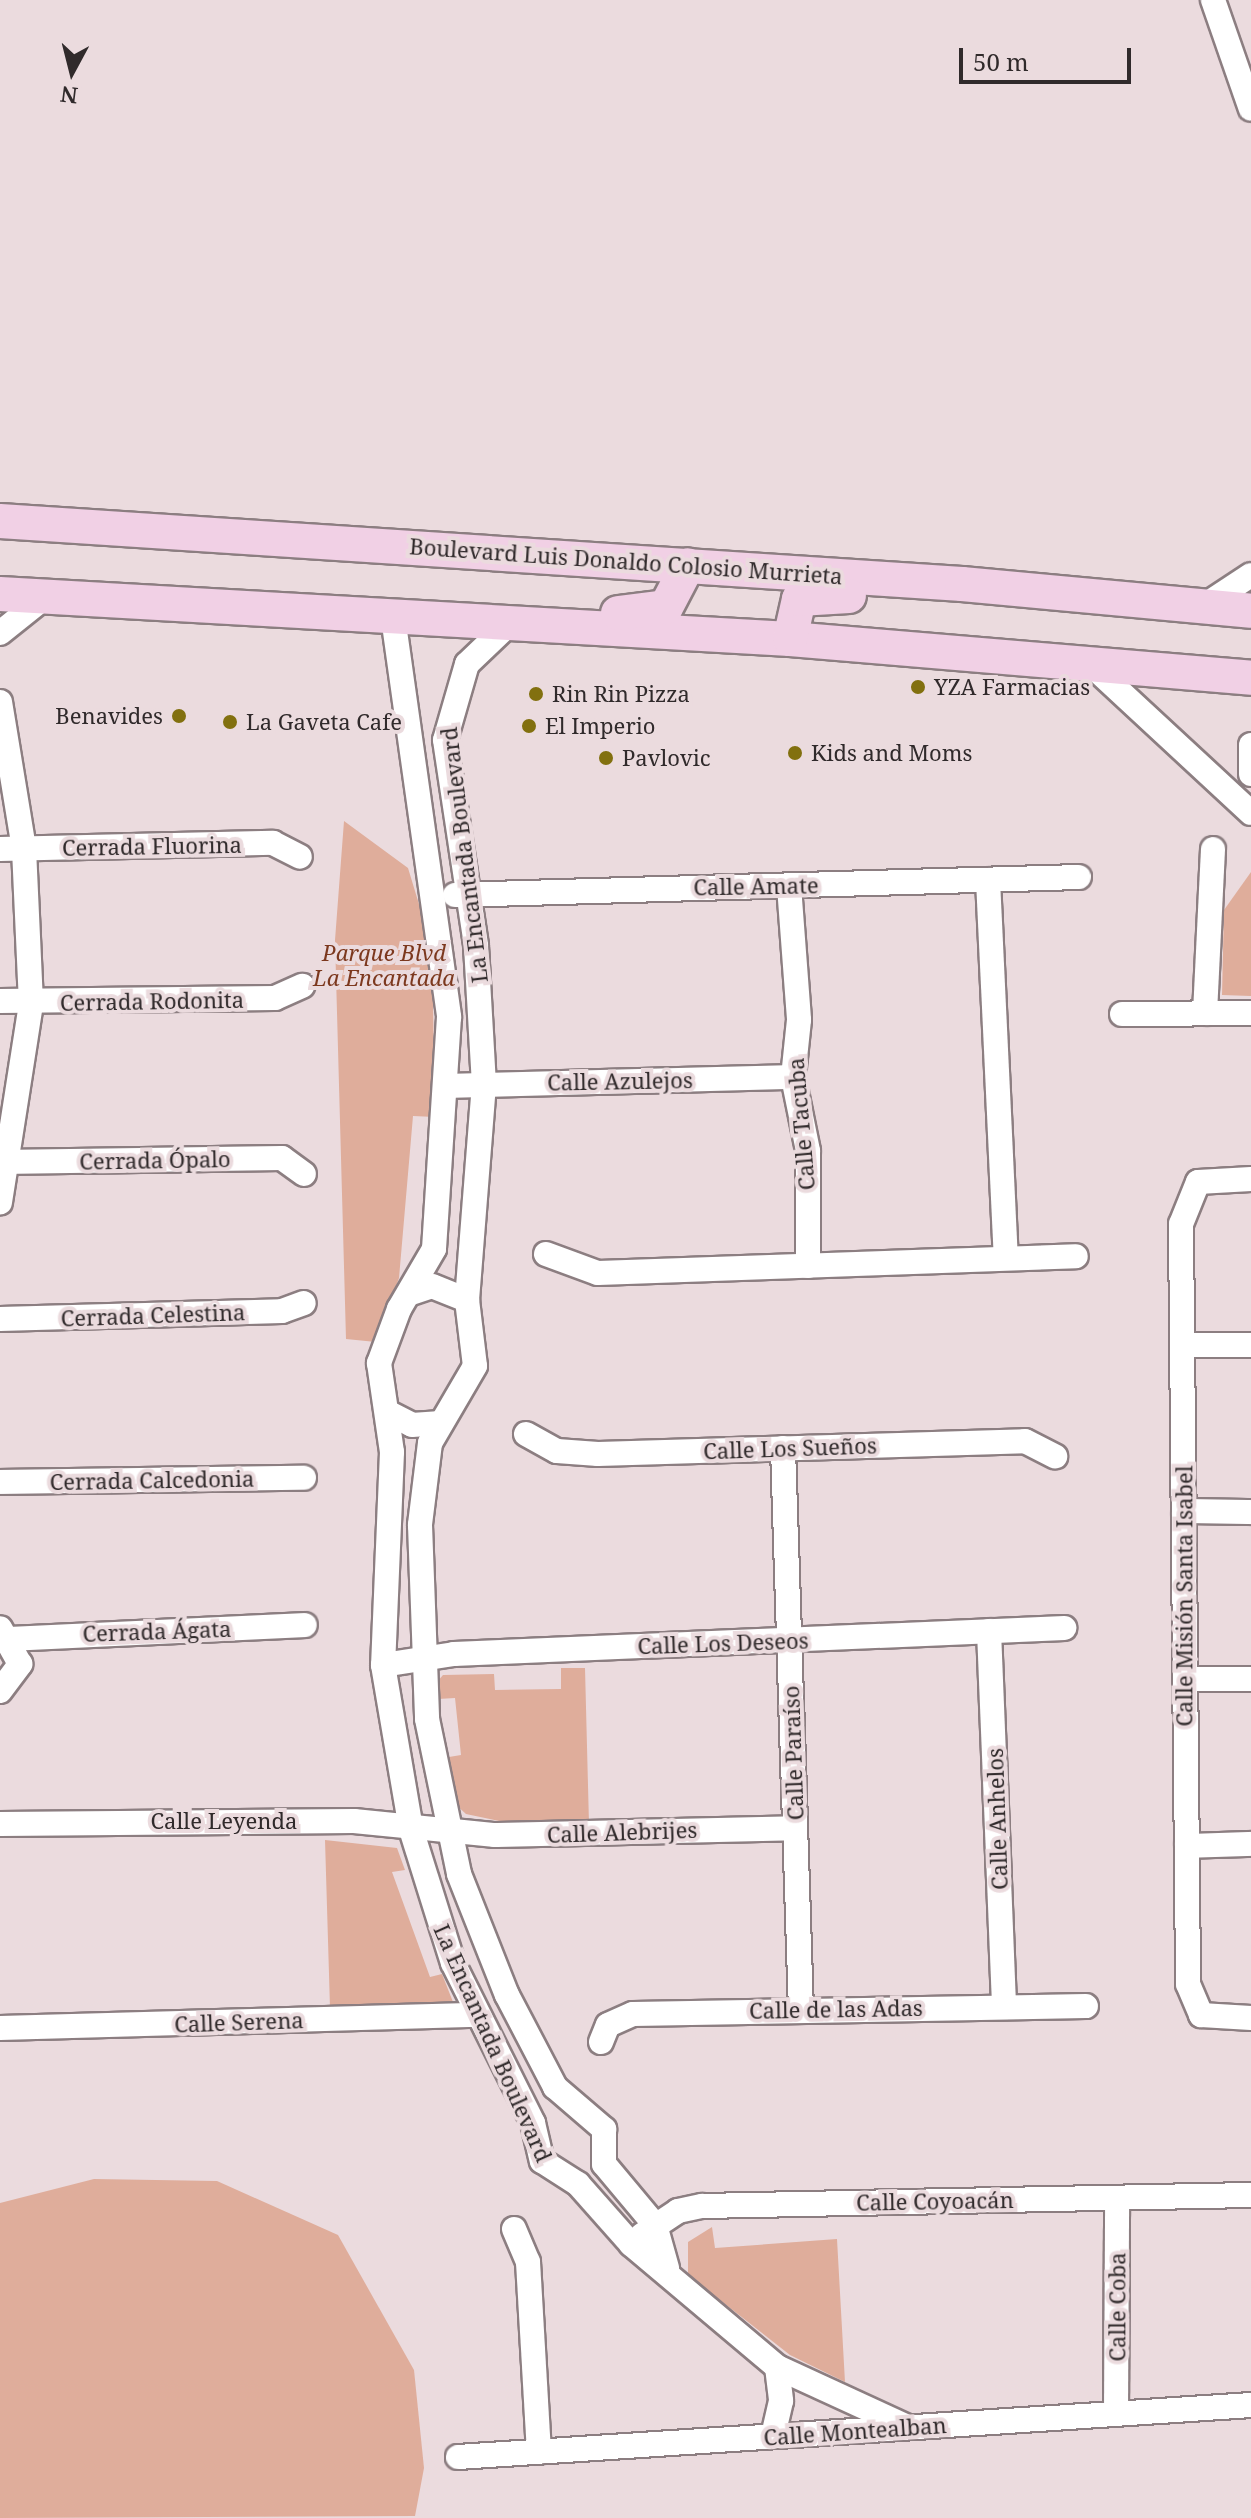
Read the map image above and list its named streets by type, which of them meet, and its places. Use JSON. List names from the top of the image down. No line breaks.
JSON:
{"streets":{"main road":["Boulevard Luis Donaldo Colosio Murrieta"],"street":["Cerrada Fluorina","La Encantada Boulevard","Calle Amate","Cerrada Rodonita","Calle Azulejos","Calle Tacuba","Cerrada Ópalo","Cerrada Celestina","Calle Los Sueños","Cerrada Calcedonia","Calle Misión Santa Isabel","Cerrada Ágata","Calle Los Deseos","Calle Paraíso","Calle Anhelos","Calle Leyenda","Calle Alebrijes","Calle de las Adas","Calle Serena","Calle Coyoacán","Calle Coba","Calle Montealban"]},"crossings":[["La Encantada Boulevard","Calle Amate"],["La Encantada Boulevard","Calle Azulejos"],["La Encantada Boulevard","Calle Los Deseos"],["La Encantada Boulevard","Calle Leyenda"],["La Encantada Boulevard","Calle Alebrijes"],["La Encantada Boulevard","Calle Serena"],["La Encantada Boulevard","Calle Coyoacán"],["La Encantada Boulevard","Calle Montealban"],["Calle Amate","Calle Tacuba"],["Calle Azulejos","Calle Tacuba"],["Calle Los Sueños","Calle Paraíso"],["Calle Los Deseos","Calle Paraíso"],["Calle Los Deseos","Calle Anhelos"],["Calle Paraíso","Calle Alebrijes"],["Calle Paraíso","Calle de las Adas"],["Calle Anhelos","Calle de las Adas"],["Calle Leyenda","Calle Alebrijes"],["Calle Coyoacán","Calle Coba"],["Calle Coba","Calle Montealban"]],"parks":["Parque Blvd La Encantada"],"places":["YZA Farmacias","Rin Rin Pizza","Benavides","La Gaveta Cafe","El Imperio","Kids and Moms","Pavlovic"],"scale_bar":"50 m","north":"bottom"}
